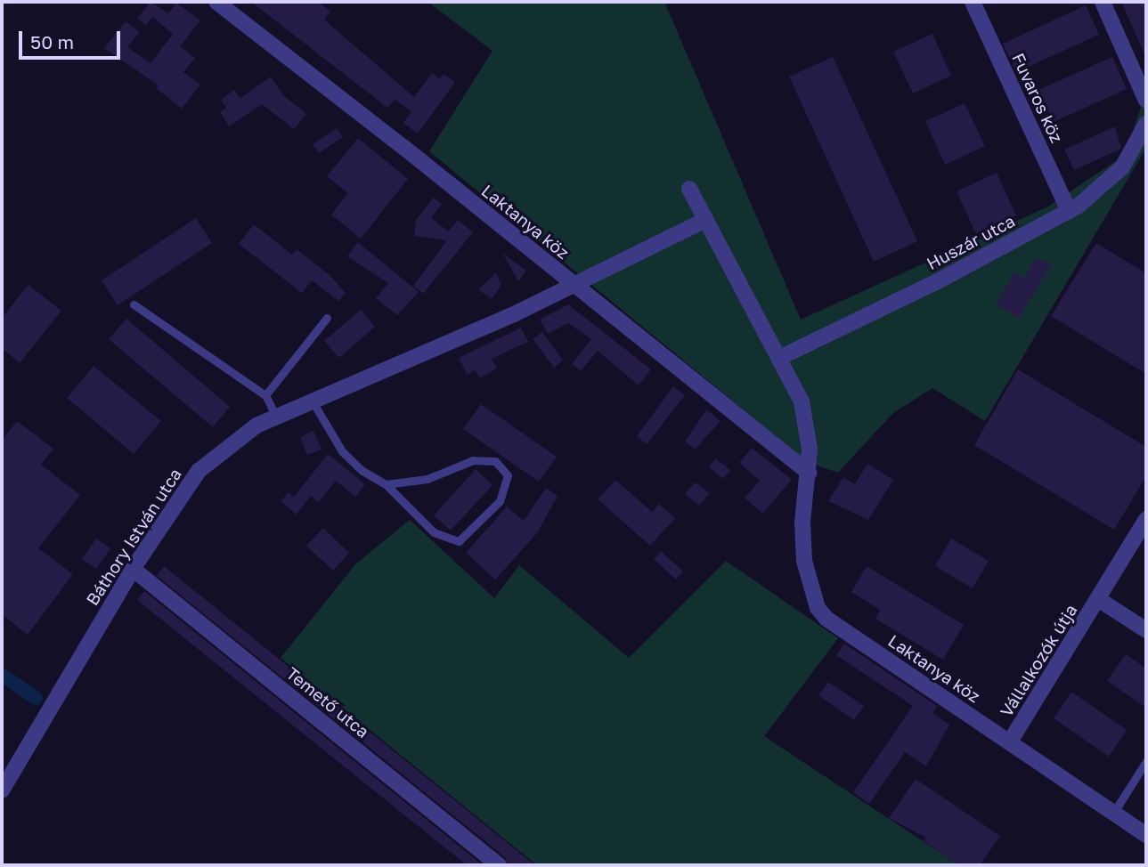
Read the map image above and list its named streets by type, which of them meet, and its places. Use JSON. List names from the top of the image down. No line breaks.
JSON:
{"streets":{"street":["Fuvaros köz","Laktanya köz","Huszár utca","Báthory István utca","Vállalkozók útja","Temető utca"]},"crossings":[["Fuvaros köz","Huszár utca"],["Laktanya köz","Huszár utca"],["Laktanya köz","Báthory István utca"],["Laktanya köz","Vállalkozók útja"],["Báthory István utca","Temető utca"]],"scale_bar":"50 m"}
